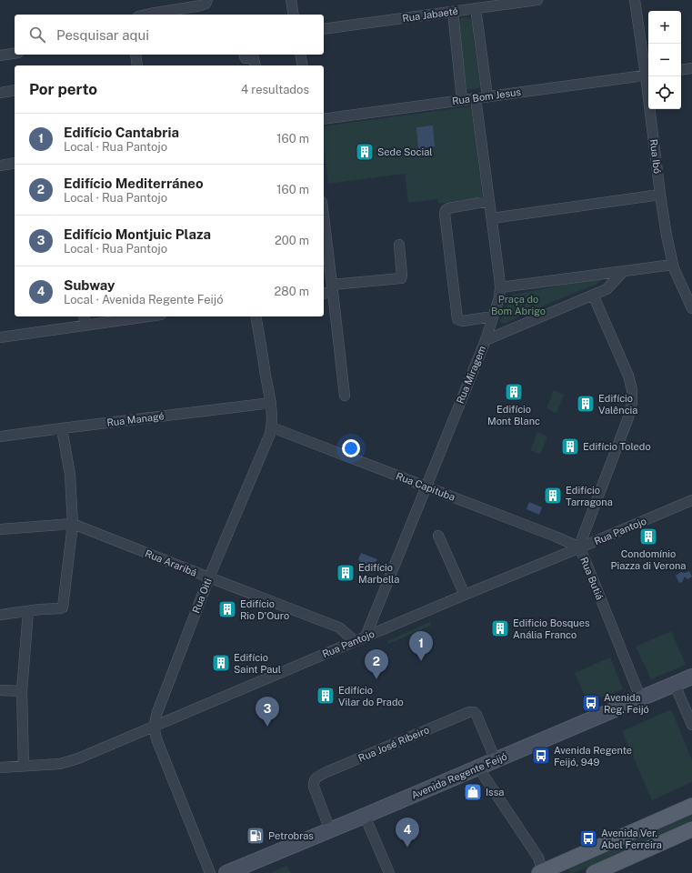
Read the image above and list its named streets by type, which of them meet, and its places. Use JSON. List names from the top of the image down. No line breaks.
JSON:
{"streets":{"main road":["Avenida Regente Feijó"],"street":["Rua Jabaeté","Rua Bom Jesus","Rua Ibó","Rua Miragem","Rua Managé","Rua Capituba","Rua Pantojo","Rua Araribá","Rua Butiá","Rua Oiti","Rua José Ribeiro"]},"crossings":[["Rua Bom Jesus","Rua Ibó"],["Rua Bom Jesus","Rua Miragem"],["Rua Miragem","Rua Capituba"],["Rua Miragem","Rua Pantojo"],["Rua Managé","Rua Oiti"],["Rua Capituba","Rua Pantojo"],["Rua Capituba","Rua Butiá"],["Rua Capituba","Rua Oiti"],["Rua Pantojo","Rua Araribá"],["Rua Pantojo","Rua Butiá"],["Rua Pantojo","Rua Oiti"],["Rua Araribá","Rua Oiti"],["Rua Butiá","Avenida Regente Feijó"],["Rua José Ribeiro","Avenida Regente Feijó"]],"parks":["Praça do Bom Abrigo"],"places":{"building":["Sede Social","Edifício Mont Blanc","Edifício Valência","Edifício Toledo","Edifício Tarragona","Condomínio Piazza di Verona","Edifício Marbella","Edifício Rio D'Ouro","Edificio Bosques Anália Franco","Edifício Saint Paul","Edifício Vilar do Prado"],"bus stop":["Avenida Reg. Feijó","Avenida Regente Feijó, 949","Avenida Ver. Abel Ferreira"],"shop":["Issa"],"fuel station":["Petrobras"]},"page":{"map_buttons":["+","−"],"search":"Pesquisar aqui","heading":["Por perto","4 resultados"],"list":[{"mark":"1","name":"Edifício Cantabria","note":"Local · Rua Pantojo","value":"160 m"},{"mark":"2","name":"Edifício Mediterráneo","note":"Local · Rua Pantojo","value":"160 m"},{"mark":"3","name":"Edifício Montjuic Plaza","note":"Local · Rua Pantojo","value":"200 m"},{"mark":"4","name":"Subway","note":"Local · Avenida Regente Feijó","value":"280 m"}],"pins":["1","2","3","4"]}}
